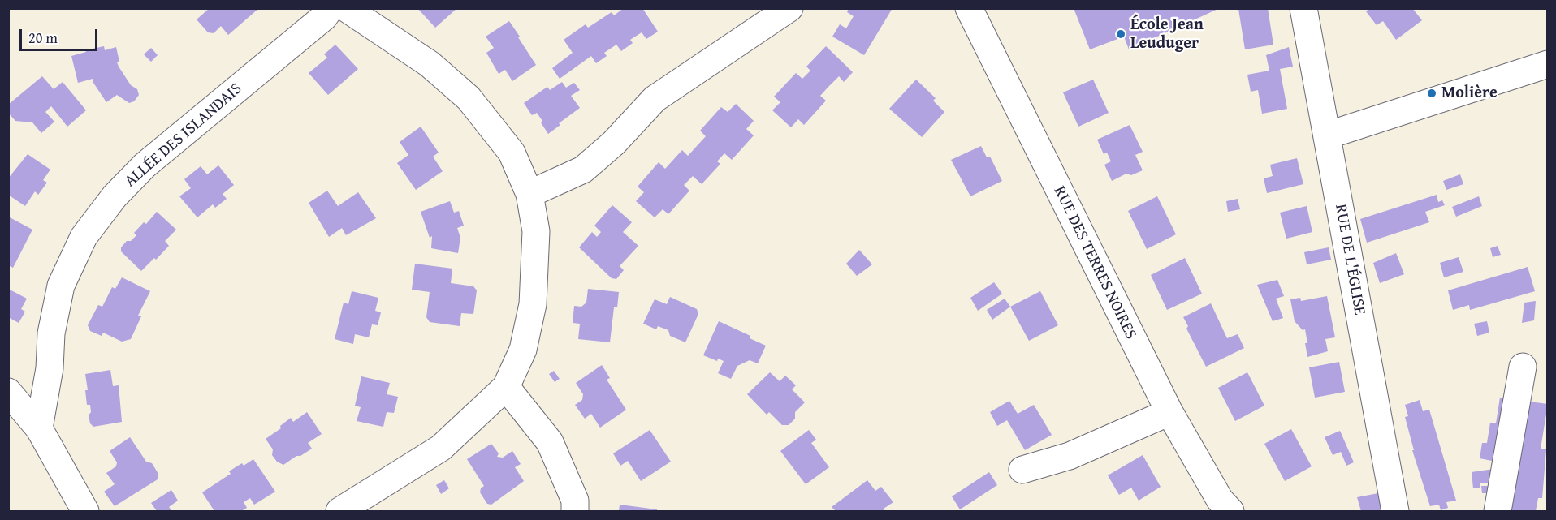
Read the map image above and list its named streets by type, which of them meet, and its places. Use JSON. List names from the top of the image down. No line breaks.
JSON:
{"streets":{"street":["ALLÉE DES ISLANDAIS","RUE DE L'ÉGLISE","RUE DES TERRES NOIRES"]},"places":["École Jean Leuduger","Molière"],"scale_bar":"20 m"}
